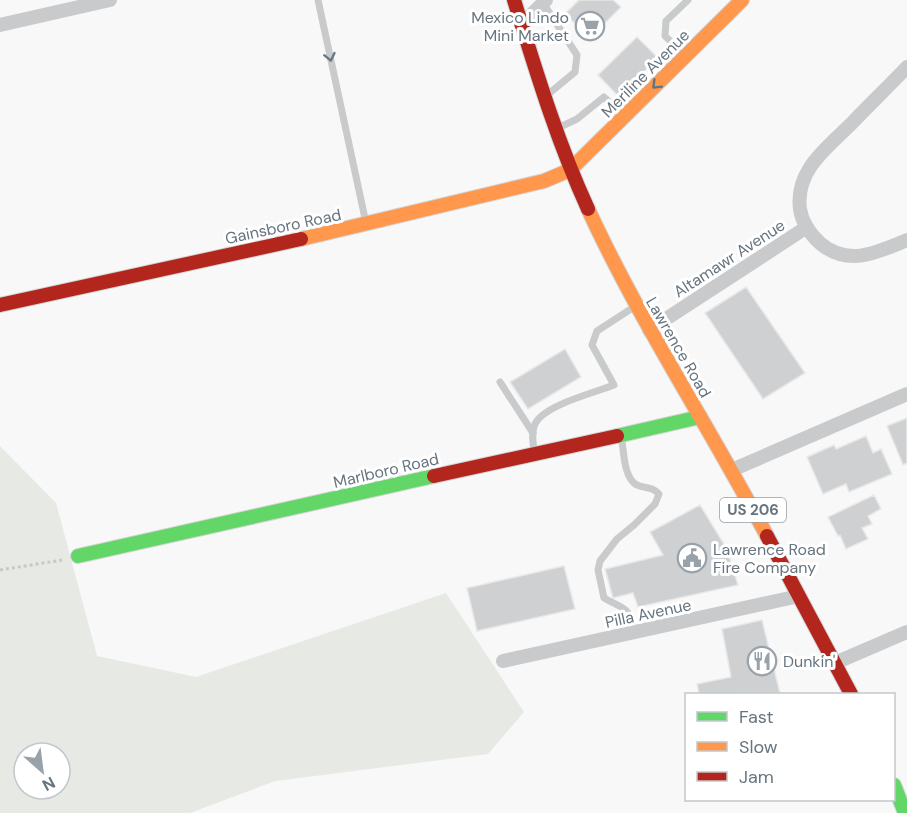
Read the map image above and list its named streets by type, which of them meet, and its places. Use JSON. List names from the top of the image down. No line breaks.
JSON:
{"streets":{"street":["Meriline Avenue","Gainsboro Road","Altamawr Avenue","Lawrence Road","Marlboro Road","US 206","Pilla Avenue"]},"crossings":[["Meriline Avenue","Gainsboro Road"],["Meriline Avenue","Lawrence Road"],["Gainsboro Road","Lawrence Road"],["Altamawr Avenue","Lawrence Road"],["Lawrence Road","Marlboro Road"],["Lawrence Road","Pilla Avenue"]],"one_way":["Meriline Avenue"],"places":{"supermarket":["Mexico Lindo Mini Market"],"public building":["Lawrence Road Fire Company"],"restaurant":["Dunkin'"]},"legend":["Fast","Slow","Jam"],"north":"bottom right"}
